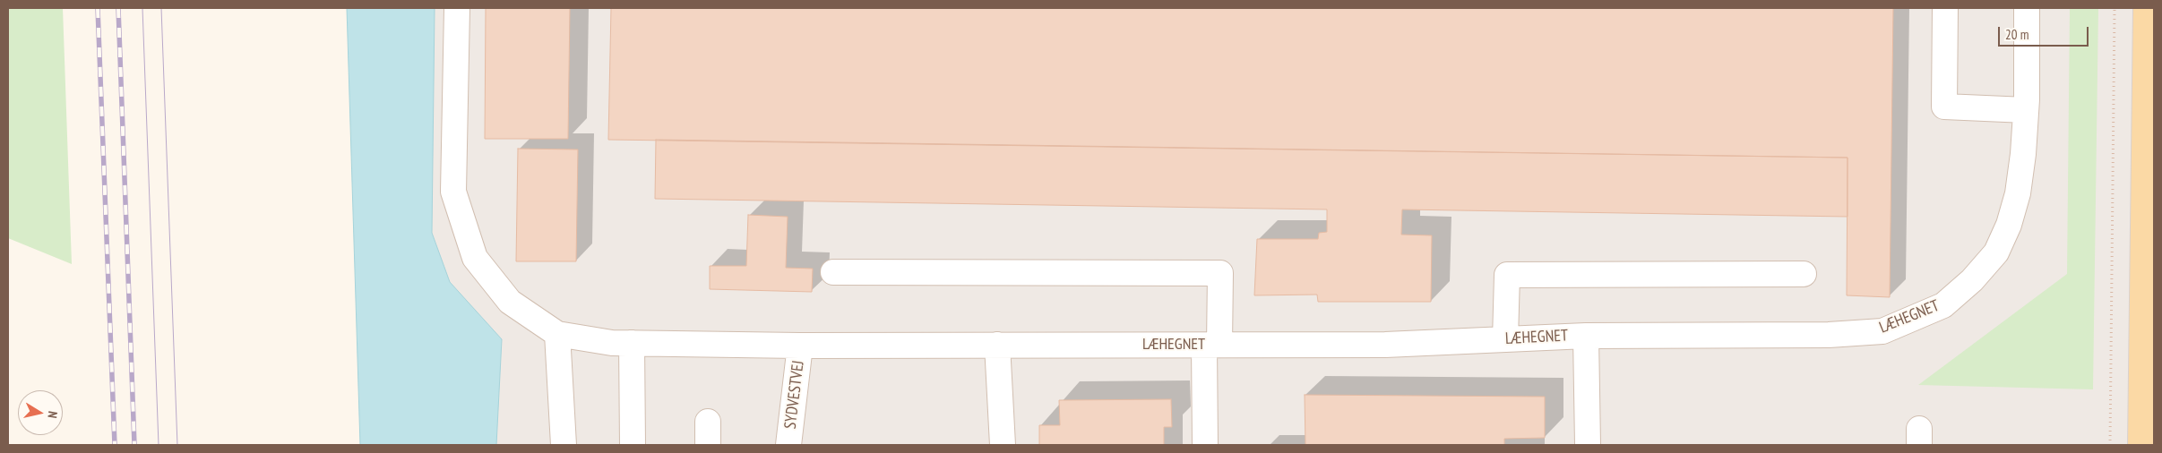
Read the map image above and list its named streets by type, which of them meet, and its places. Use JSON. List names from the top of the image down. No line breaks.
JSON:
{"streets":{"street":["LÆHEGNET","SYDVESTVEJ"]},"crossings":[["LÆHEGNET","SYDVESTVEJ"]],"scale_bar":"20 m","north":"right"}
